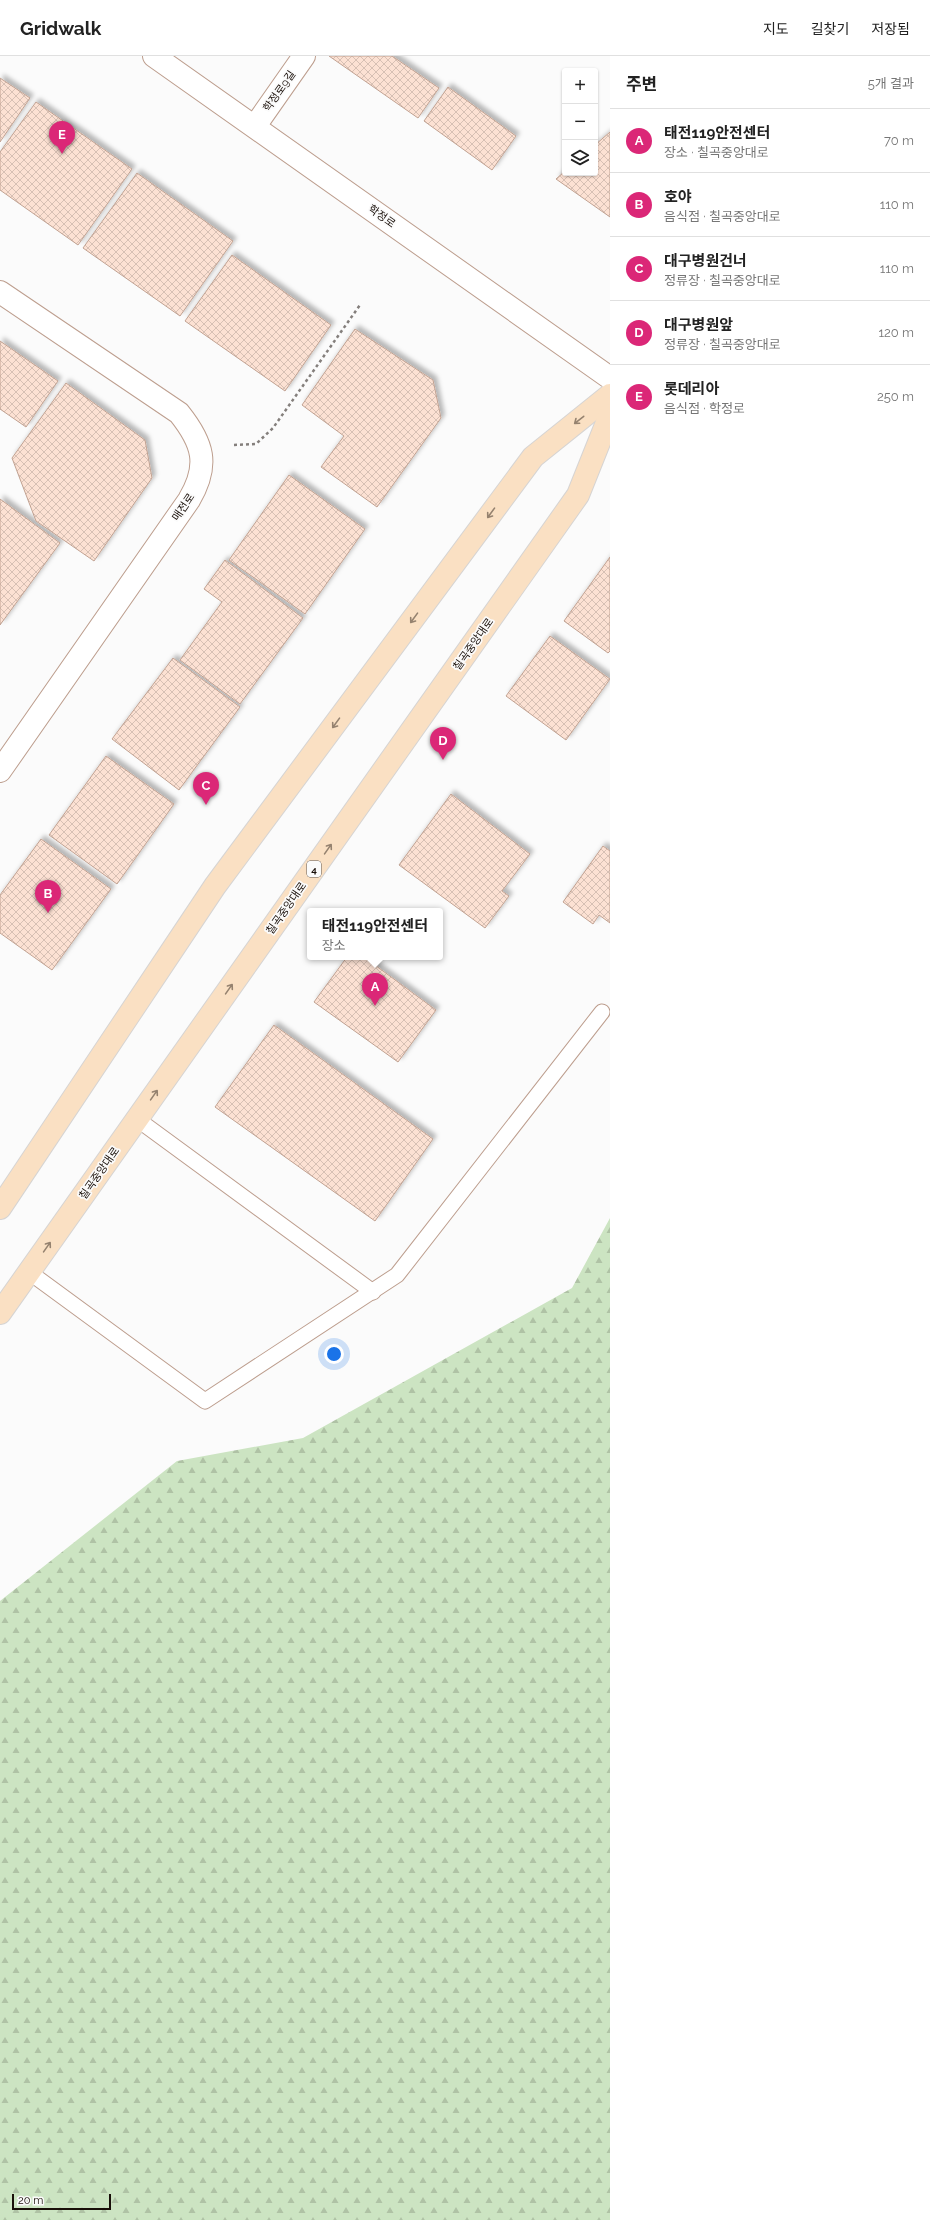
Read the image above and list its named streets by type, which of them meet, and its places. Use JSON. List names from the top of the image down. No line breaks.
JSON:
{"streets":{"main road":["칠곡중앙대로","4"],"street":["학정로9길","학정로","매전로"]},"crossings":[["학정로9길","학정로"]],"scale_bar":"20 m","page":{"header":"Gridwalk","nav":["지도","길찾기","저장됨"],"heading":["주변","5개 결과"],"map_buttons":["+","−"],"list":[{"mark":"A","name":"태전119안전센터","note":"장소 · 칠곡중앙대로","value":"70 m"},{"mark":"B","name":"호야","note":"음식점 · 칠곡중앙대로","value":"110 m"},{"mark":"C","name":"대구병원건너","note":"정류장 · 칠곡중앙대로","value":"110 m"},{"mark":"D","name":"대구병원앞","note":"정류장 · 칠곡중앙대로","value":"120 m"},{"mark":"E","name":"롯데리아","note":"음식점 · 학정로","value":"250 m"}],"pins":["E","D","C","B","A"],"popup":["태전119안전센터","장소"],"scale":"20 m"}}
